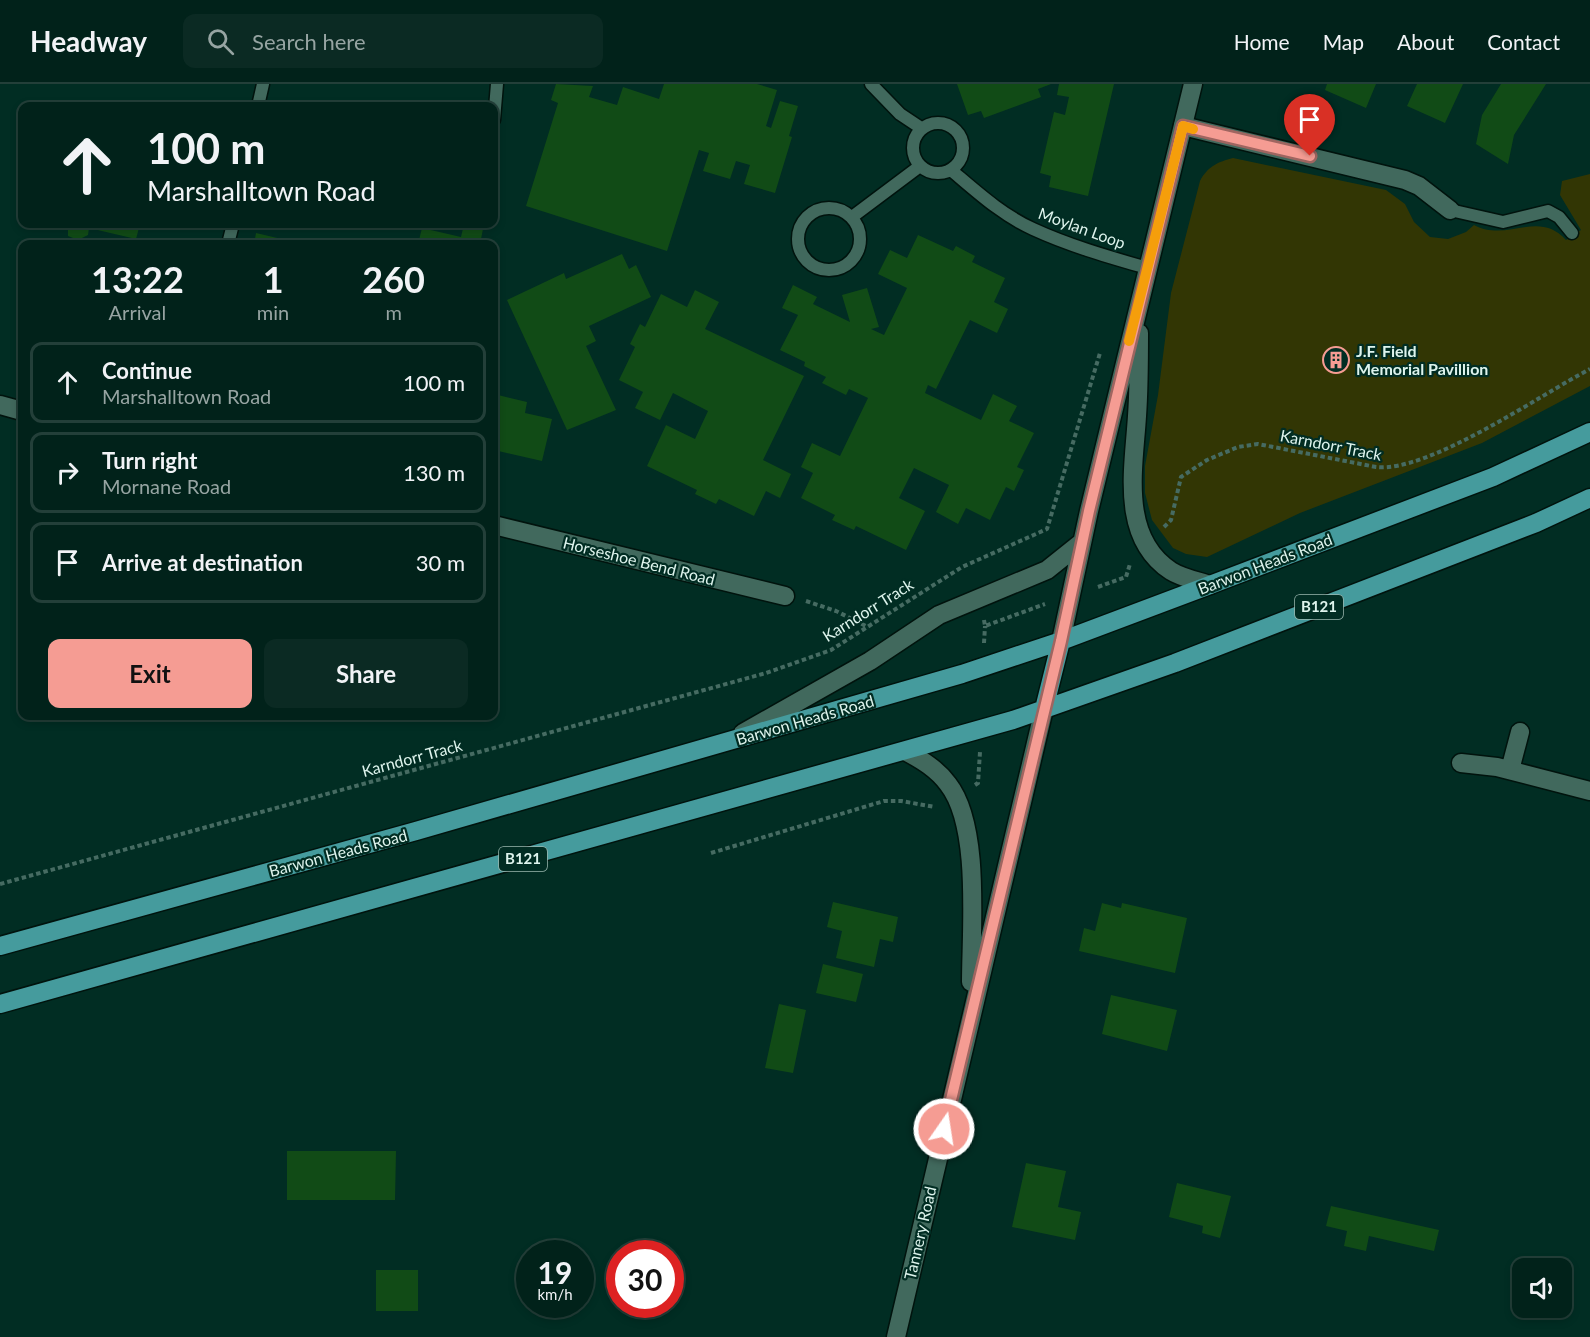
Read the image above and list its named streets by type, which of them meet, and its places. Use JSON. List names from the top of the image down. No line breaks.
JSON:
{"streets":{"main road":["Barwon Heads Road","B121"],"street":["Horseshoe Bend Road","Tannery Road"],"lane":["Moylan Loop"],"path":["Karndorr Track"]},"crossings":[["B121","Tannery Road"]],"places":{"building":["J.F. Field Memorial Pavillion"]},"page":{"header":"Headway","search":"Search here","nav":["Home","Map","About","Contact"],"turn":["100 m","Marshalltown Road"],"eta":["13:22","Arrival","1","min","260","m"],"list":[{"name":"Continue","note":"Marshalltown Road","value":"100 m"},{"name":"Turn right","note":"Mornane Road","value":"130 m"},{"name":"Arrive at destination","value":"30 m"}],"buttons":["Exit","Share"],"speed":"19 km/h","limit":"30"}}
